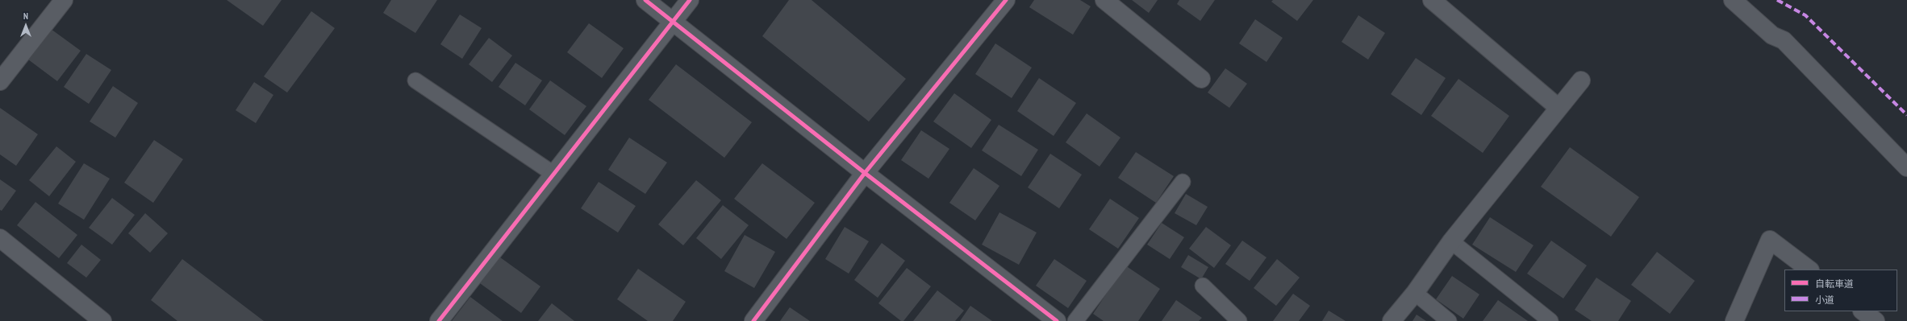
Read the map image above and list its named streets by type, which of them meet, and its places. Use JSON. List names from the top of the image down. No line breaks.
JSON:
{"legend":["自転車道","小道"],"north":"top"}
